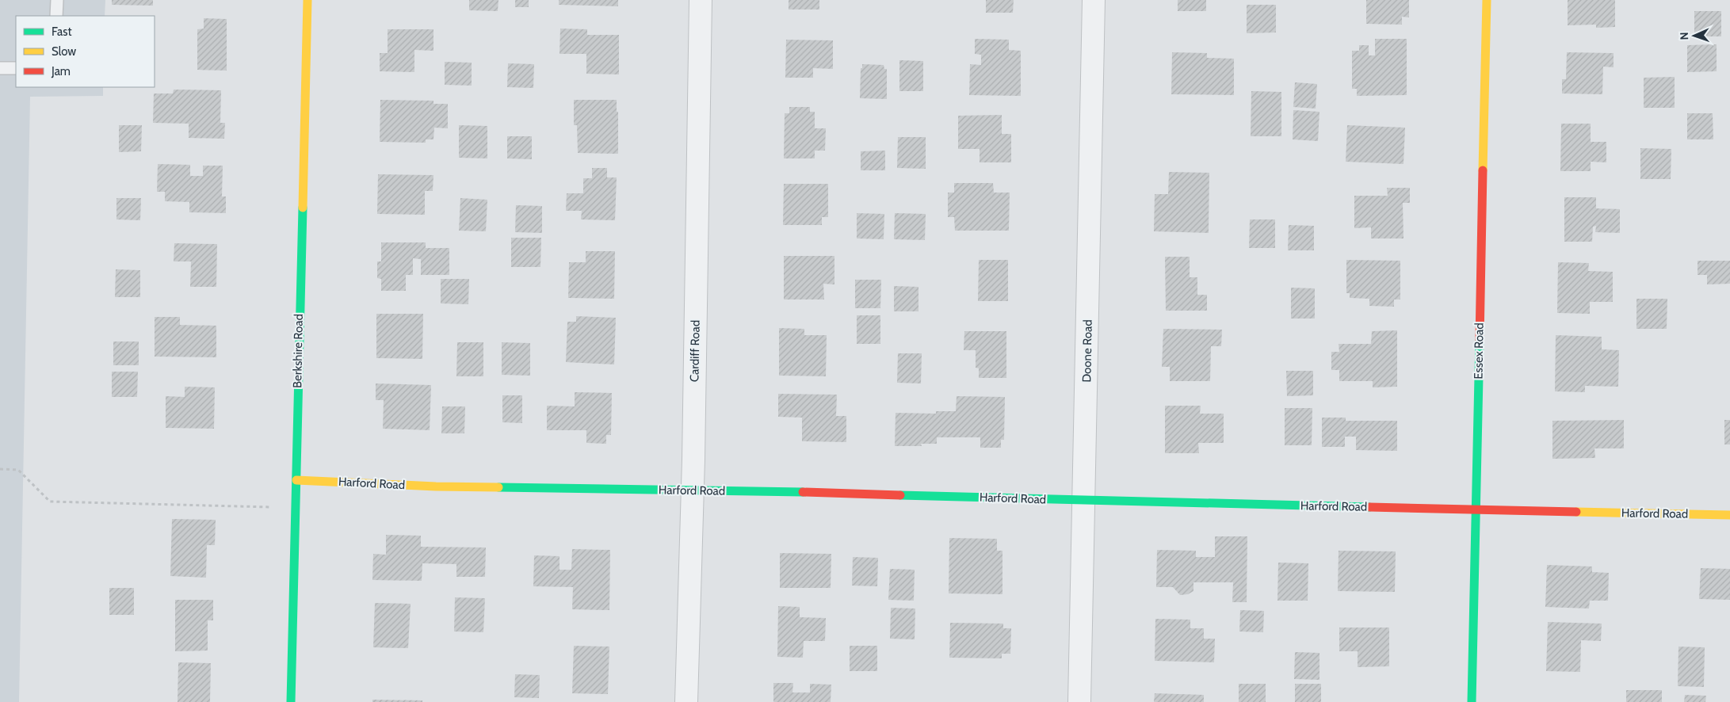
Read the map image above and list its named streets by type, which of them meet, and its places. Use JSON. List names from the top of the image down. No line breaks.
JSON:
{"streets":{"street":["Berkshire Road","Cardiff Road","Doone Road","Essex Road","Harford Road"]},"crossings":[["Berkshire Road","Harford Road"],["Cardiff Road","Harford Road"],["Doone Road","Harford Road"],["Essex Road","Harford Road"]],"legend":["Fast","Slow","Jam"],"north":"left"}
